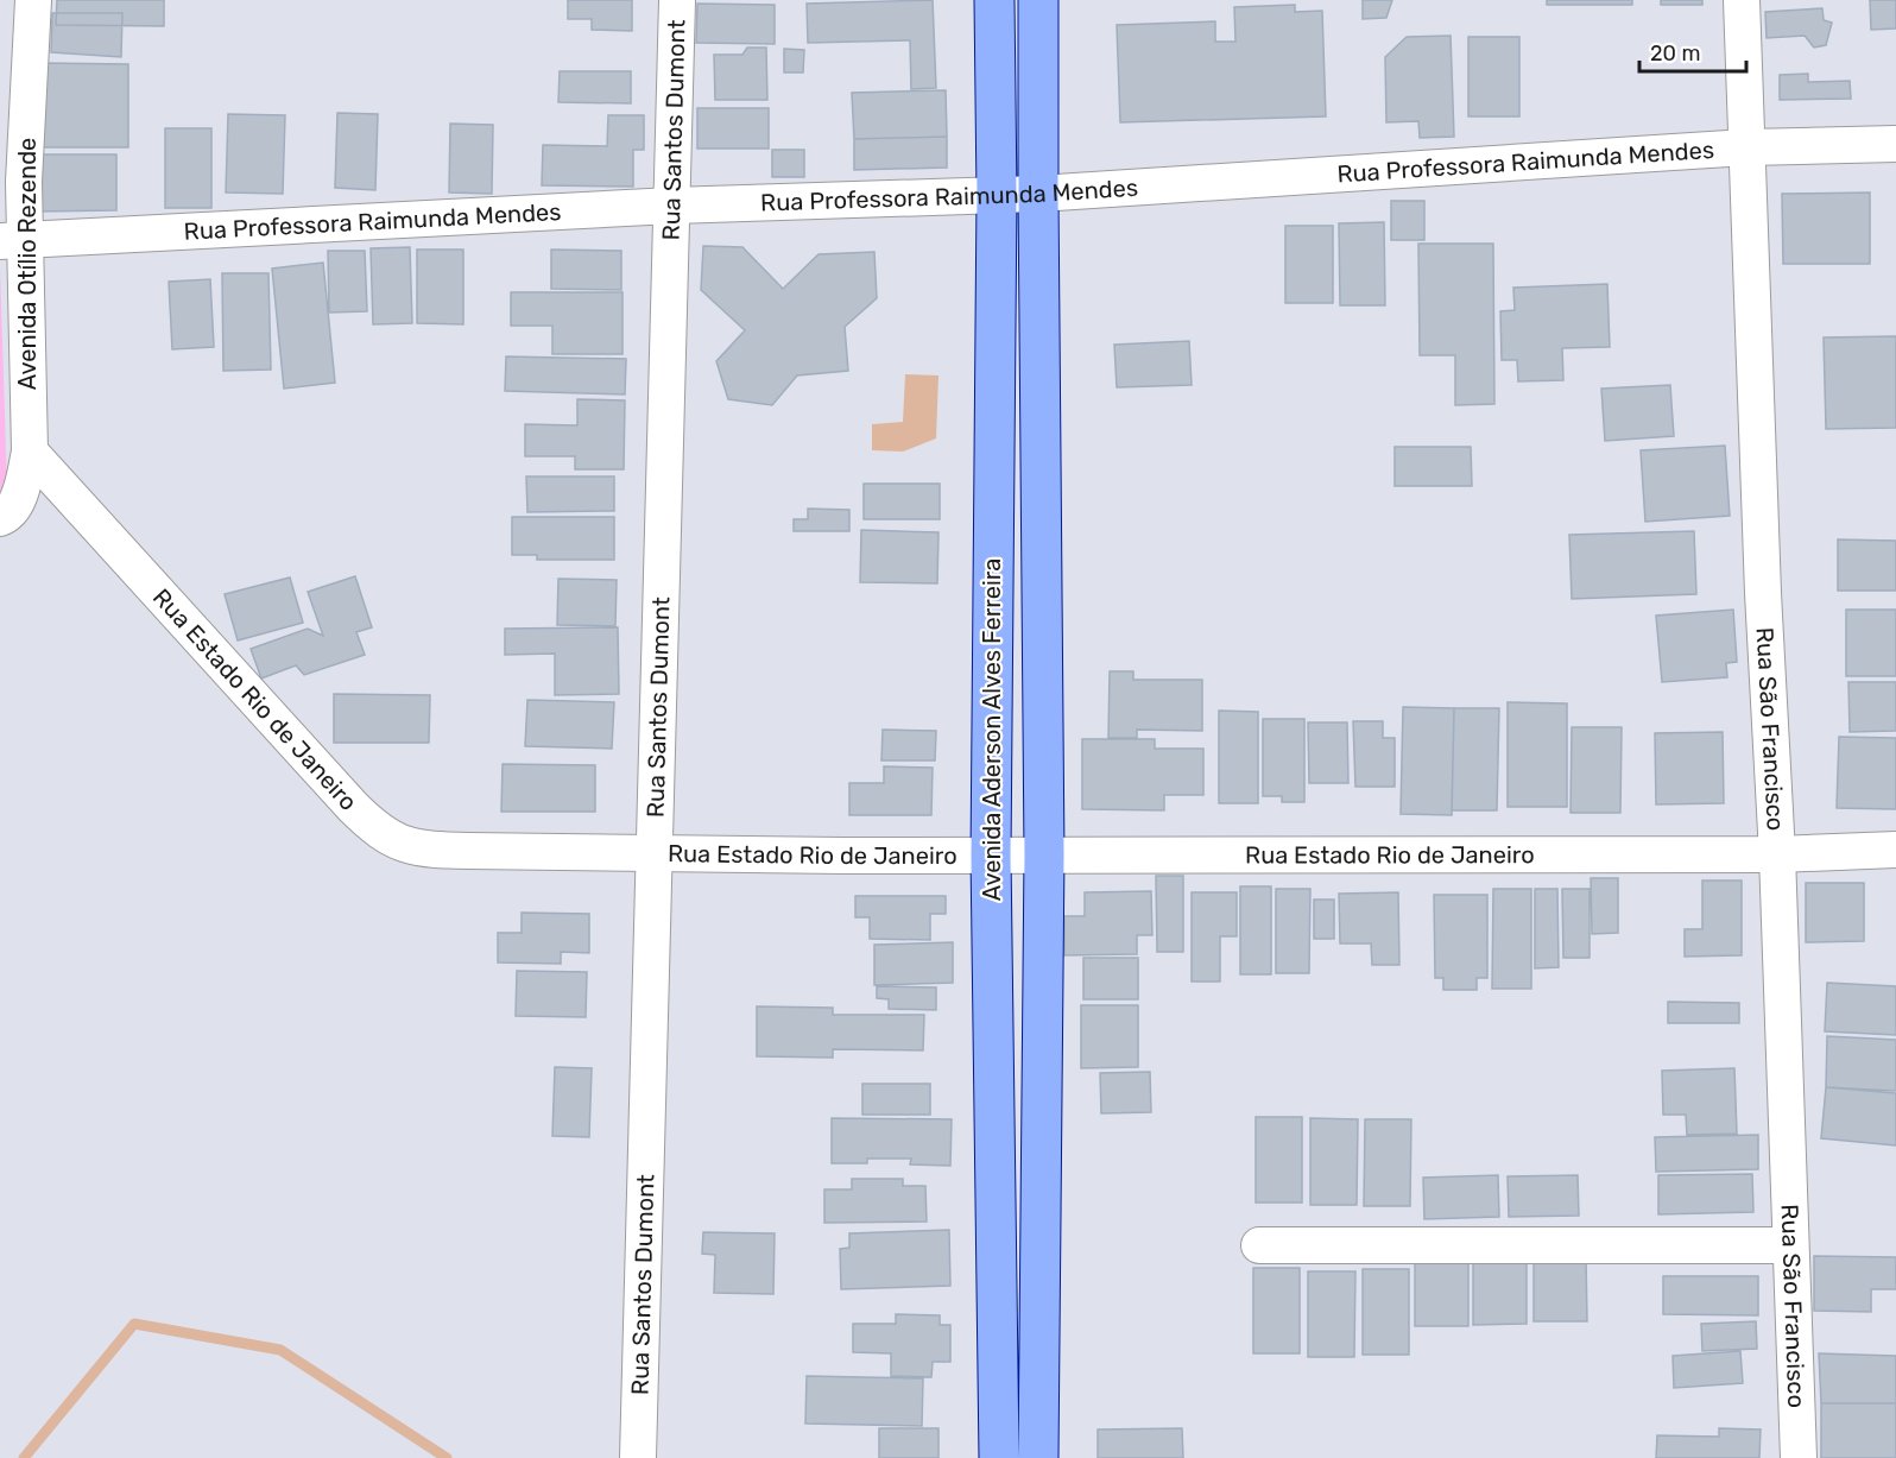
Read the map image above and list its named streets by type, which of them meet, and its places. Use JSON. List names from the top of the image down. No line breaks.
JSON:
{"streets":{"main road":["Avenida Aderson Alves Ferreira"],"street":["Rua Santos Dumont","Rua Professora Raimunda Mendes","Avenida Otílio Rezende","Rua Estado Rio de Janeiro","Rua São Francisco"]},"crossings":[["Rua Santos Dumont","Rua Professora Raimunda Mendes"],["Rua Santos Dumont","Rua Estado Rio de Janeiro"],["Rua Professora Raimunda Mendes","Avenida Otílio Rezende"],["Rua Professora Raimunda Mendes","Rua São Francisco"],["Rua Professora Raimunda Mendes","Avenida Aderson Alves Ferreira"],["Avenida Otílio Rezende","Rua Estado Rio de Janeiro"],["Rua Estado Rio de Janeiro","Rua São Francisco"],["Rua Estado Rio de Janeiro","Avenida Aderson Alves Ferreira"]],"scale_bar":"20 m"}
